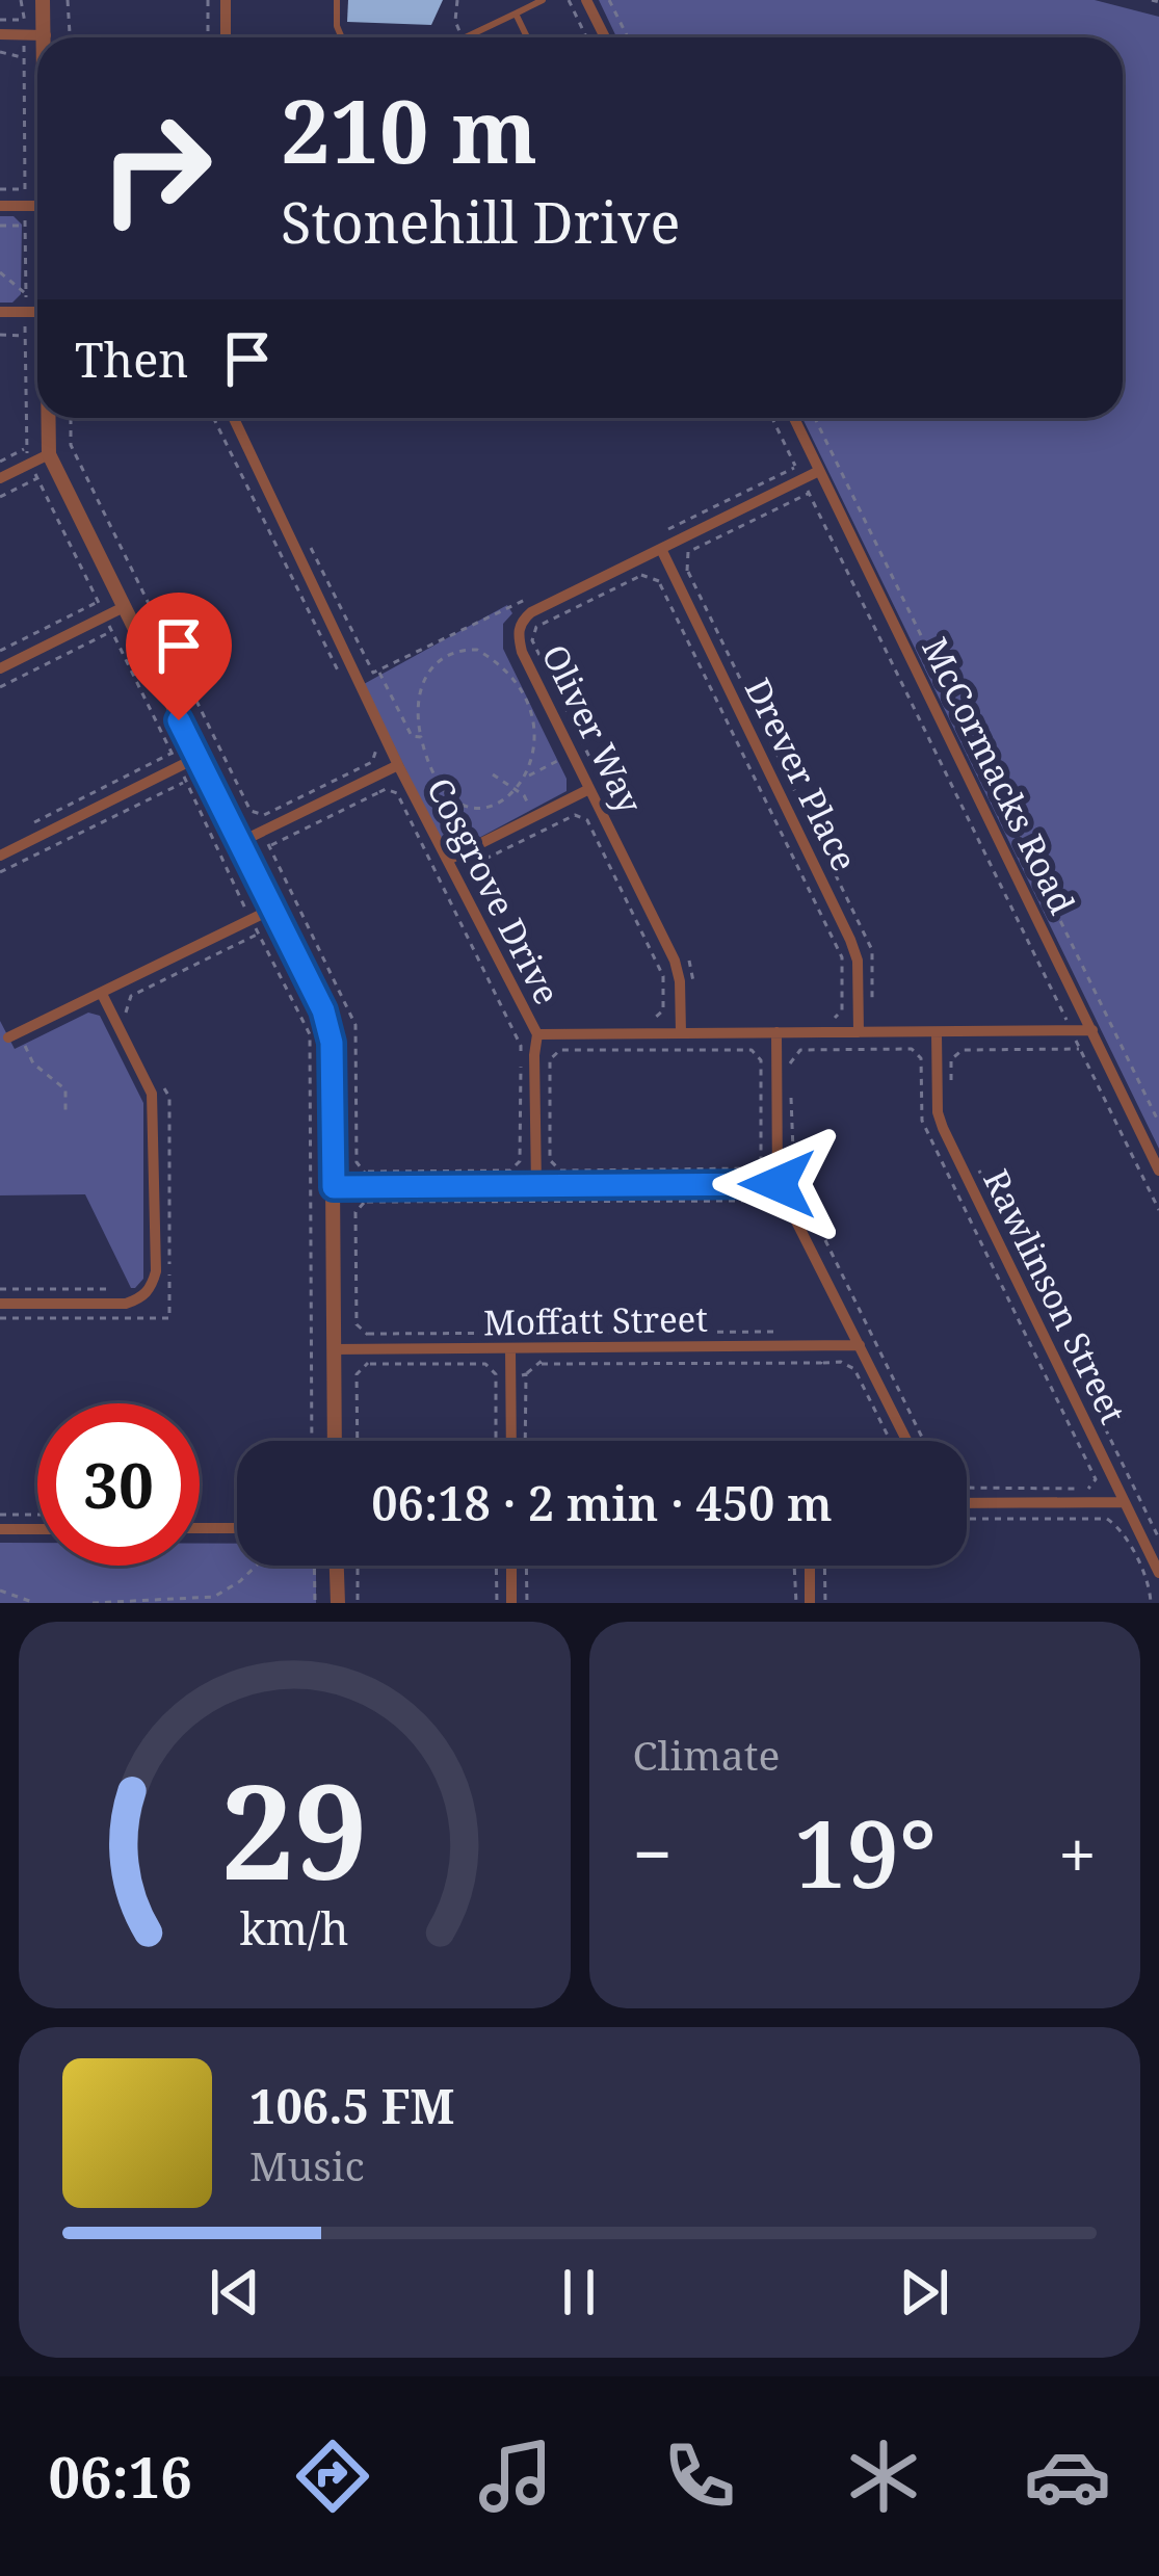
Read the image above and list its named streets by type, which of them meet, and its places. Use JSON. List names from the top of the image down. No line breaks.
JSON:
{"streets":{"street":["Oliver Way","Drever Place","McCormacks Road","Cosgrove Drive","Rawlinson Street","Moffatt Street"]},"crossings":[["Oliver Way","Drever Place"],["Oliver Way","McCormacks Road"],["Oliver Way","Cosgrove Drive"],["Drever Place","Cosgrove Drive"],["McCormacks Road","Cosgrove Drive"],["Cosgrove Drive","Rawlinson Street"]],"page":{"turn":["210 m","Stonehill Drive"],"then":"Then","limit":"30","trip":"06:18 · 2 min · 450 m","tile":"Climate","heat":["−","19°","+"],"song":["106.5 FM","Music"],"tabs":"06:16","gauge":["29","km/h"]}}
